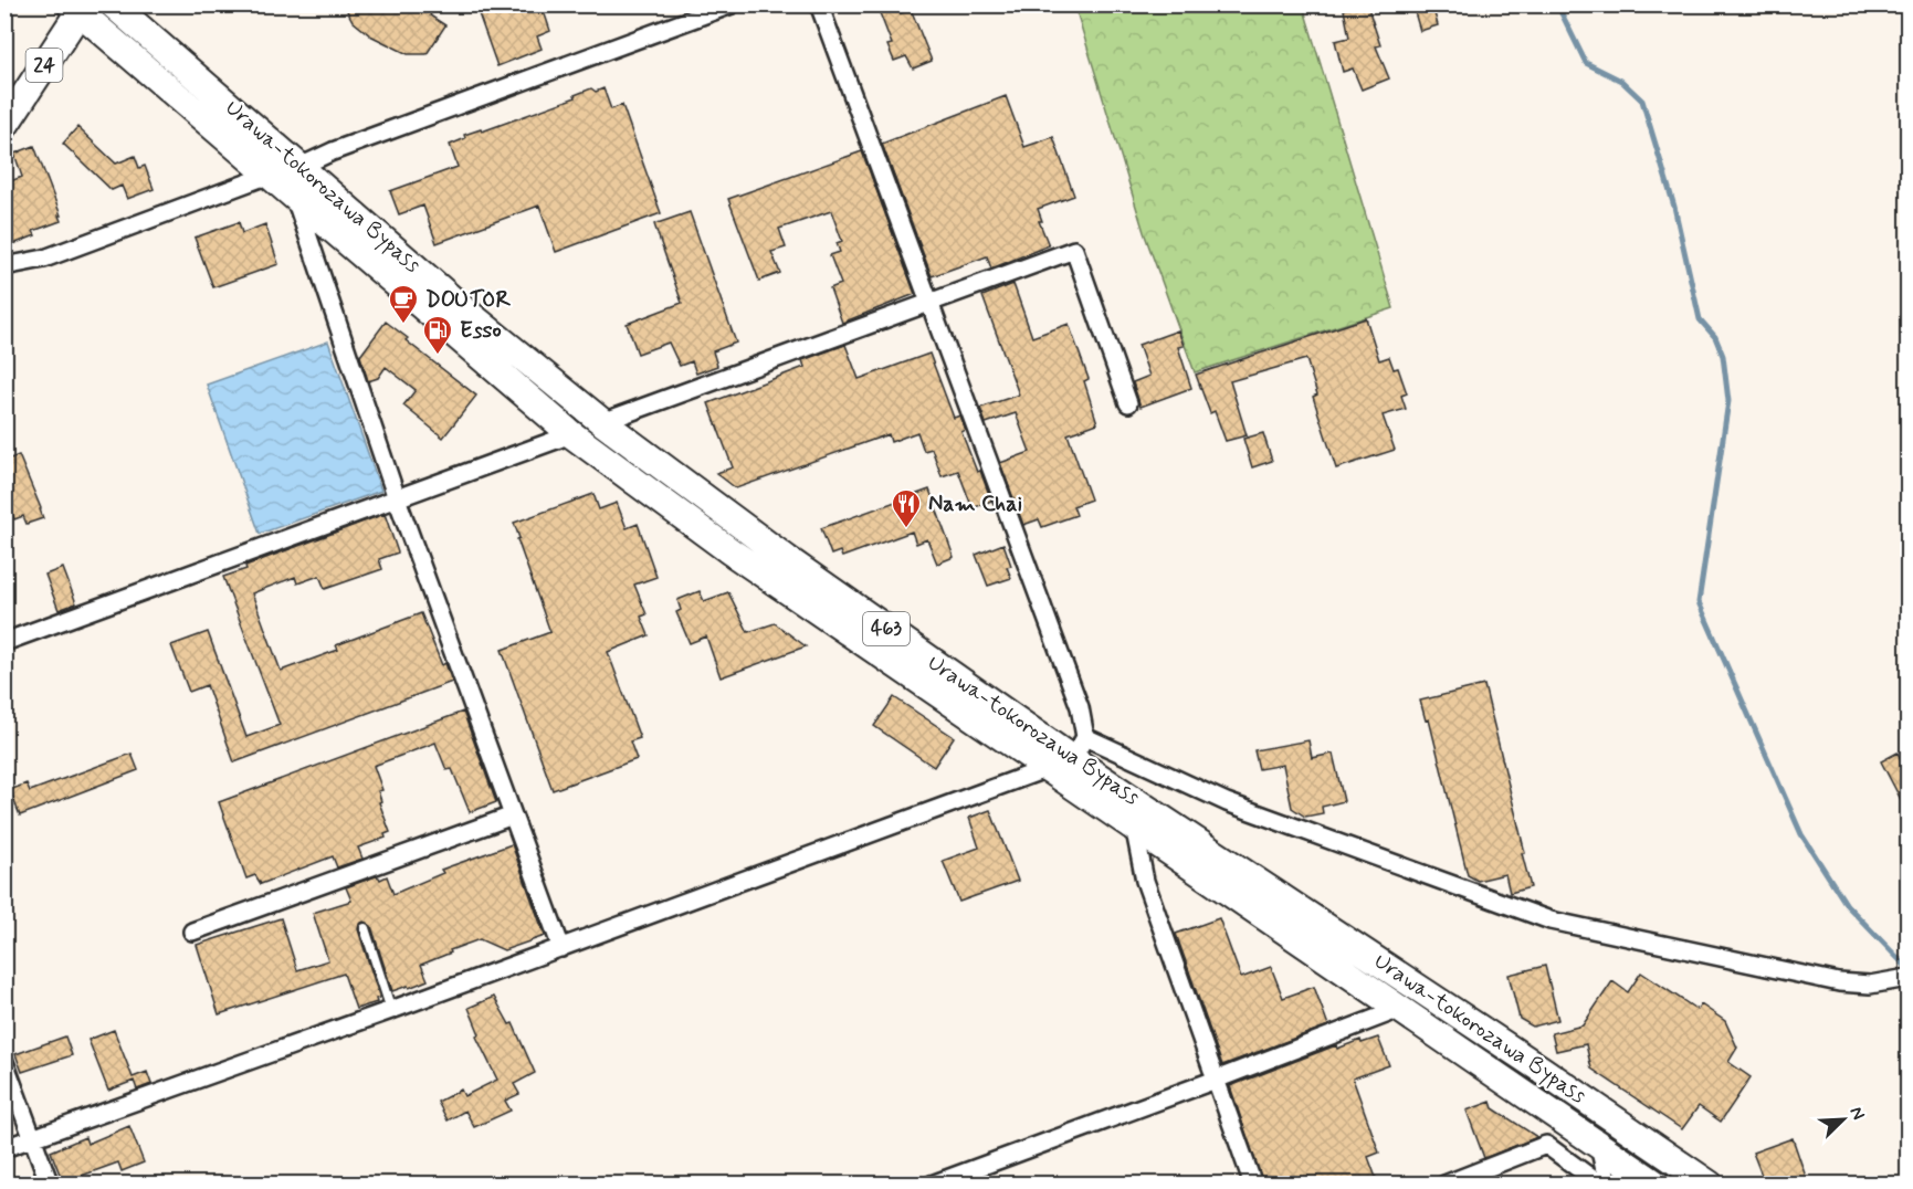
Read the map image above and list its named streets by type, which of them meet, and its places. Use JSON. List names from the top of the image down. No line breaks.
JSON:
{"streets":{"main road":["24","Urawa-tokorozawa Bypass","463"]},"crossings":[["24","Urawa-tokorozawa Bypass"]],"places":{"cafe":["DOUTOR"],"fuel station":["Esso"],"restaurant":["Nam Chai"]},"north":"top right"}
